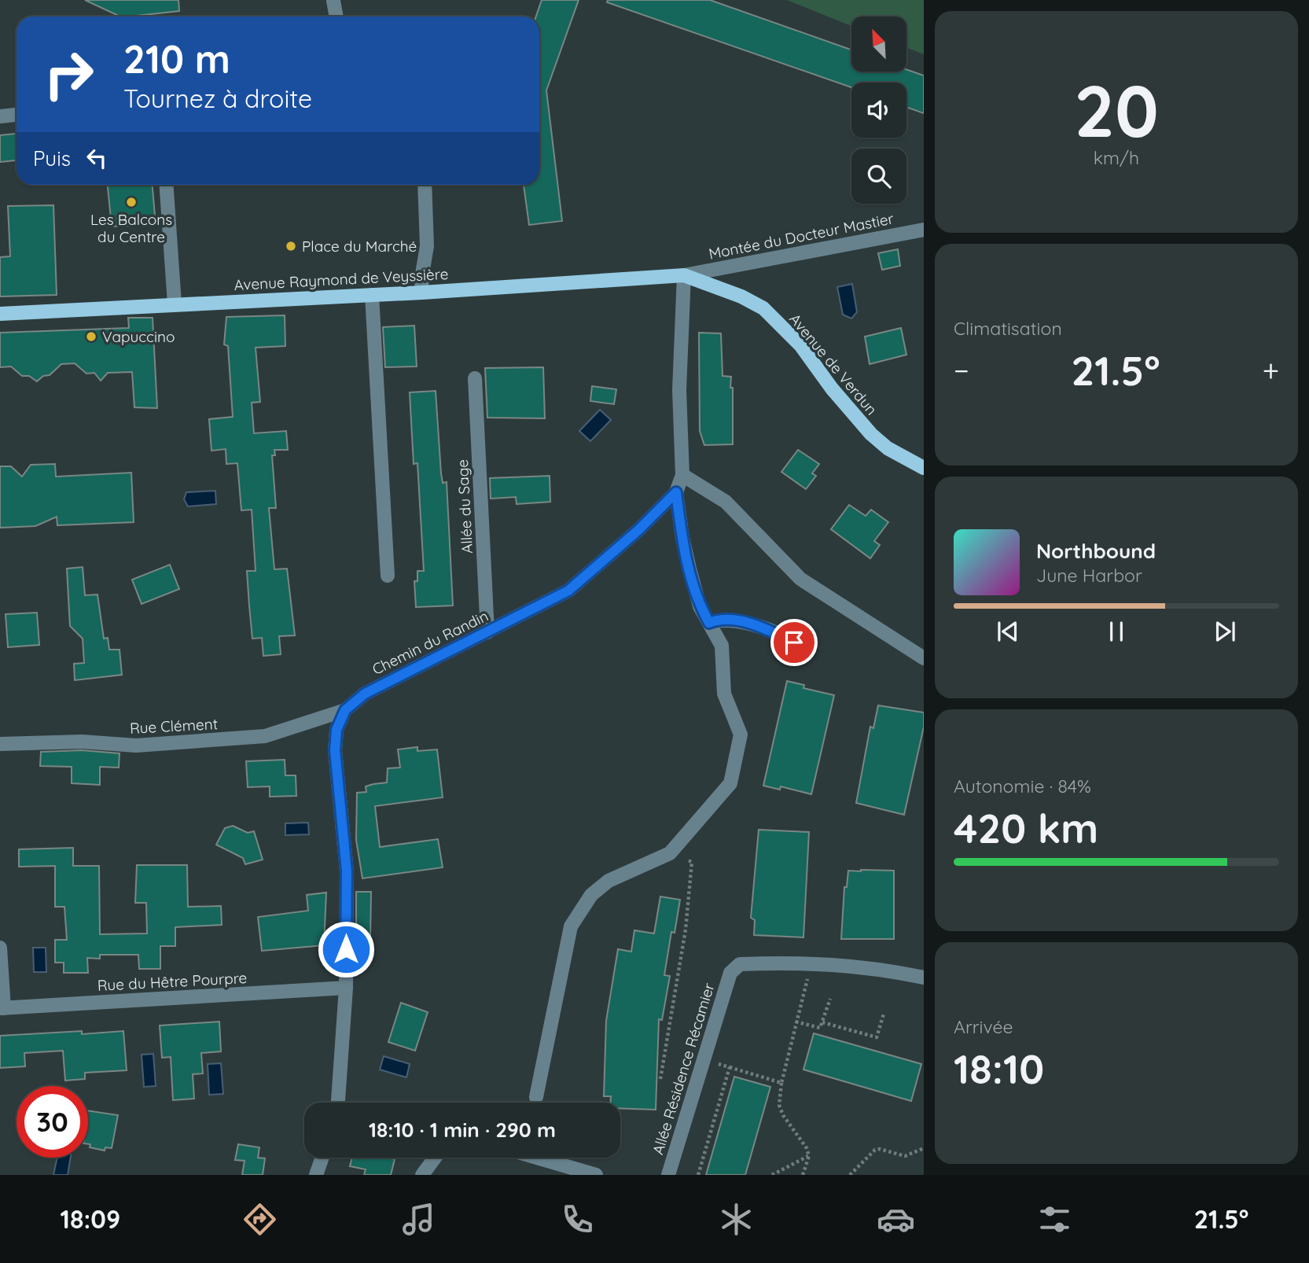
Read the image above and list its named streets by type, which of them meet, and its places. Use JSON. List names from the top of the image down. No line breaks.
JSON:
{"streets":{"main road":["Avenue Raymond de Veyssière","Avenue de Verdun"],"street":["Montée du Docteur Mastier","Allée du Sage","Chemin du Randin","Rue Clément","Rue du Hêtre Pourpre","Allée Résidence Récamier"]},"crossings":[["Montée du Docteur Mastier","Avenue Raymond de Veyssière"],["Montée du Docteur Mastier","Avenue de Verdun"],["Montée du Docteur Mastier","Chemin du Randin"],["Avenue Raymond de Veyssière","Avenue de Verdun"],["Avenue Raymond de Veyssière","Chemin du Randin"],["Avenue de Verdun","Chemin du Randin"],["Allée du Sage","Chemin du Randin"],["Chemin du Randin","Rue Clément"]],"places":["Les Balcons du Centre","Place du Marché","Vapuccino"],"north":"top left","page":{"tile":[["20","km/h"],"Climatisation",["Autonomie · 84%","420 km"],["Arrivée","18:10"]],"turn":["210 m","Tournez à droite"],"then":"Puis","heat":["−","21.5°","+"],"song":["Northbound","June Harbor"],"limit":"30","trip":"18:10 · 1 min · 290 m","tabs":["18:09","21.5°"]}}
